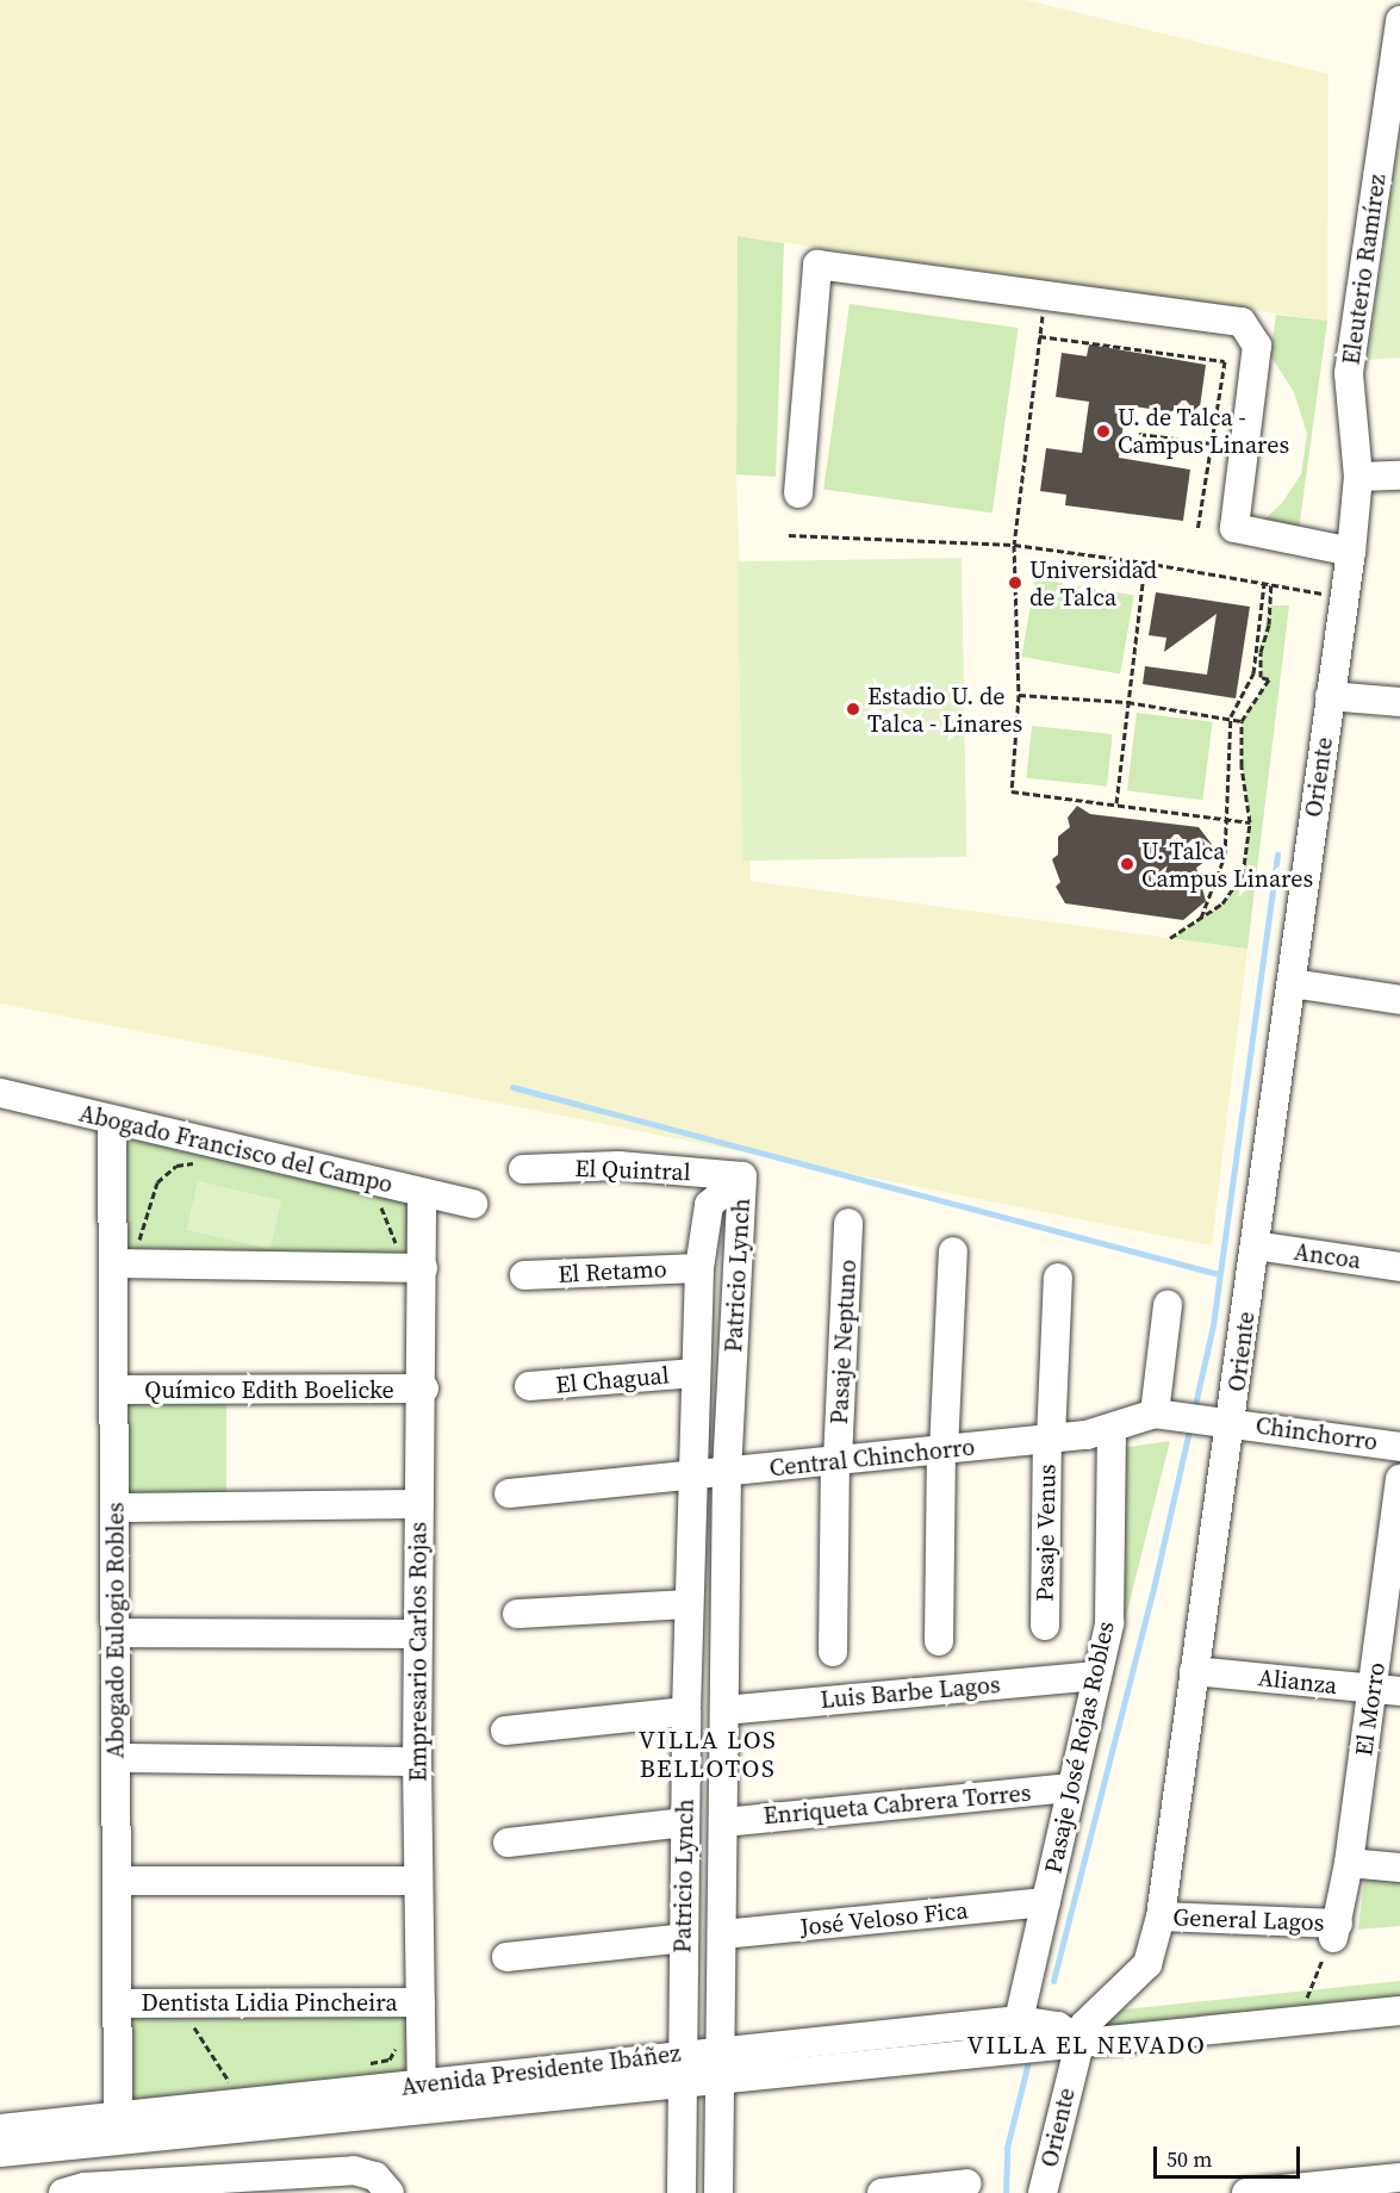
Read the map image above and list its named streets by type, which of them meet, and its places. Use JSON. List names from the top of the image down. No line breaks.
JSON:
{"streets":{"street":["Eleuterio Ramírez","Oriente","Abogado Francisco del Campo","El Quintral","Ancoa","El Retamo","Patricio Lynch","Pasaje Neptuno","El Chagual","Químico Edith Boelicke","Chinchorro","Central Chinchorro","Pasaje Venus","Abogado Eulogio Robles","Empresario Carlos Rojas","Alianza","Luis Barbe Lagos","El Morro","Pasaje José Rojas Robles","Enriqueta Cabrera Torres","José Veloso Fica","General Lagos","Dentista Lidia Pincheira","Avenida Presidente Ibáñez"]},"crossings":[["Eleuterio Ramírez","Oriente"],["Oriente","Ancoa"],["Oriente","Chinchorro"],["Oriente","Central Chinchorro"],["Oriente","Alianza"],["Oriente","General Lagos"],["Oriente","Avenida Presidente Ibáñez"],["Abogado Francisco del Campo","Abogado Eulogio Robles"],["Abogado Francisco del Campo","Empresario Carlos Rojas"],["El Quintral","Patricio Lynch"],["El Retamo","Patricio Lynch"],["Patricio Lynch","El Chagual"],["Patricio Lynch","Central Chinchorro"],["Patricio Lynch","Luis Barbe Lagos"],["Patricio Lynch","Enriqueta Cabrera Torres"],["Patricio Lynch","José Veloso Fica"],["Patricio Lynch","Avenida Presidente Ibáñez"],["Pasaje Neptuno","Central Chinchorro"],["Químico Edith Boelicke","Abogado Eulogio Robles"],["Químico Edith Boelicke","Empresario Carlos Rojas"],["Chinchorro","Central Chinchorro"],["Central Chinchorro","Pasaje Venus"],["Central Chinchorro","Pasaje José Rojas Robles"],["Abogado Eulogio Robles","Dentista Lidia Pincheira"],["Abogado Eulogio Robles","Avenida Presidente Ibáñez"],["Empresario Carlos Rojas","Dentista Lidia Pincheira"],["Empresario Carlos Rojas","Avenida Presidente Ibáñez"],["Alianza","El Morro"],["Luis Barbe Lagos","Pasaje José Rojas Robles"],["El Morro","General Lagos"],["Pasaje José Rojas Robles","Enriqueta Cabrera Torres"],["Pasaje José Rojas Robles","José Veloso Fica"],["Pasaje José Rojas Robles","Avenida Presidente Ibáñez"]],"districts":["VILLA LOS BELLOTOS","VILLA EL NEVADO"],"places":["U. de Talca - Campus Linares","Universidad de Talca","Estadio U. de Talca - Linares","U. Talca Campus Linares"],"scale_bar":"50 m"}
